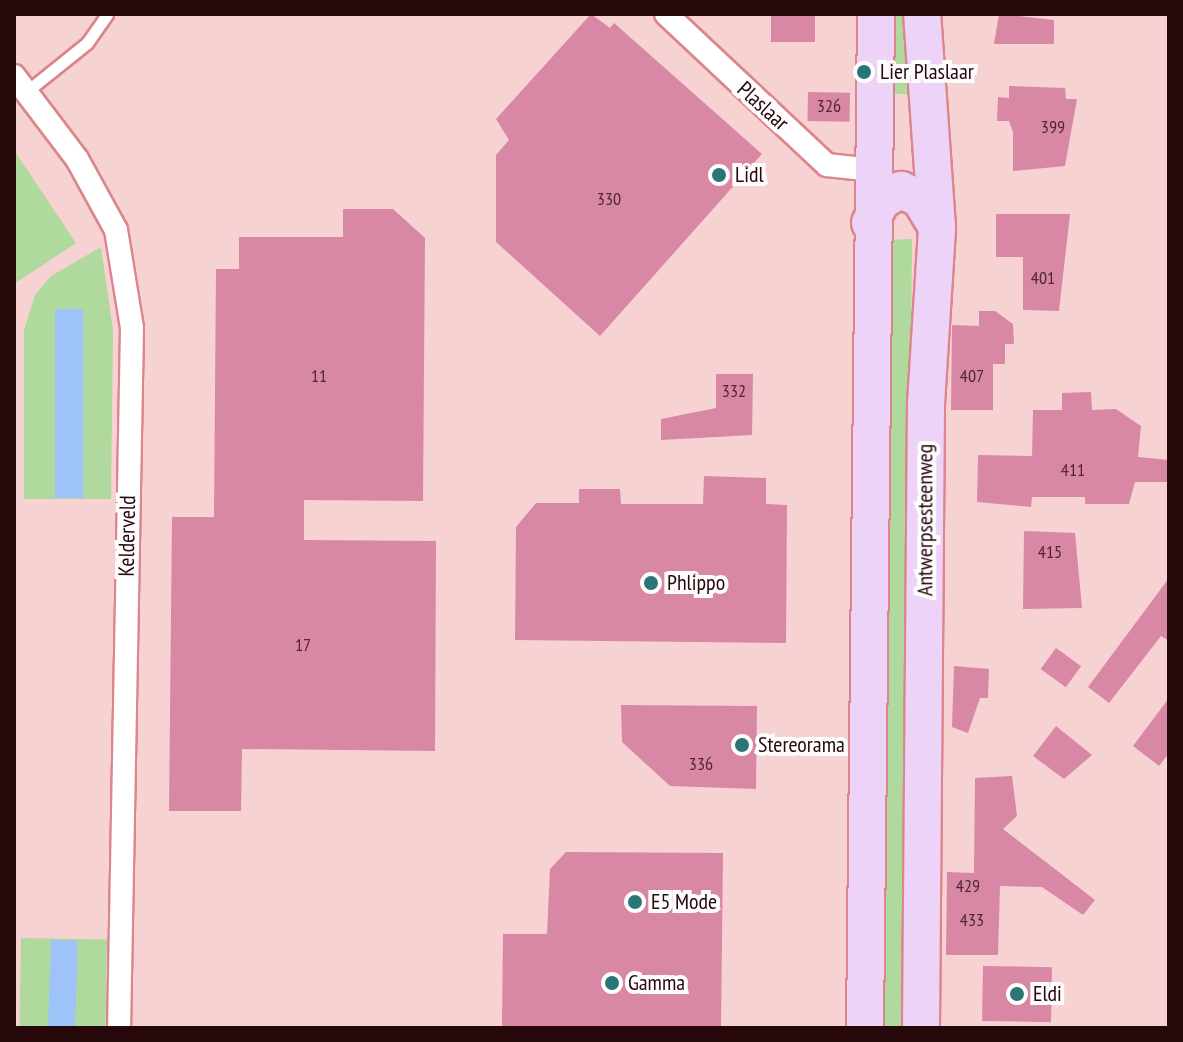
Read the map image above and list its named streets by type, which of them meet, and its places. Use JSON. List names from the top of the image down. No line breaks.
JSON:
{"streets":{"main road":["Antwerpsesteenweg"],"street":["Plaslaar","Kelderveld"]},"places":["Lier Plaslaar","Lidl","Phlippo","Stereorama","E5 Mode","Gamma","Eldi"],"house_numbers":["326","399","330","401","11","407","332","411","415","17","336","429","433"]}
